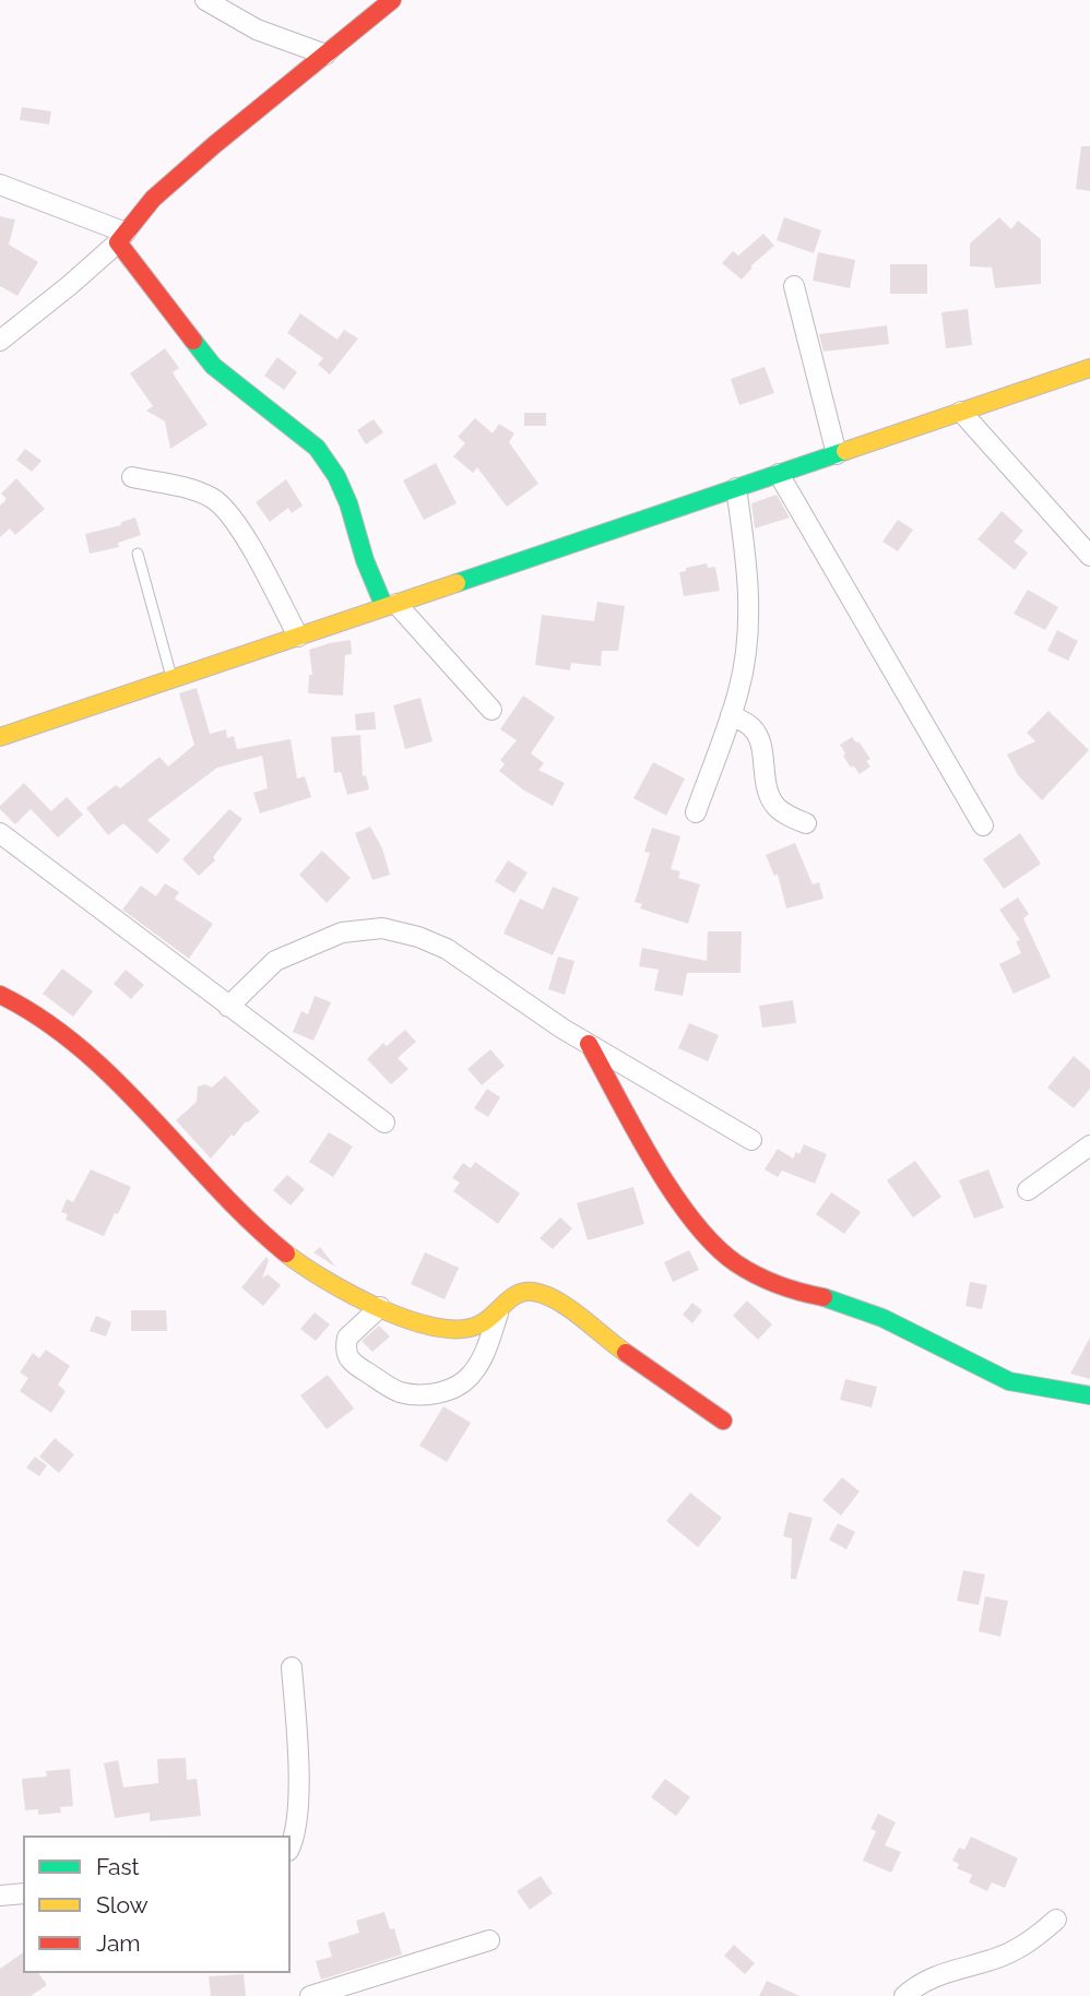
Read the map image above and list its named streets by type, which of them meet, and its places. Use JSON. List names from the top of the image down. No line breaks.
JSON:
{"legend":["Fast","Slow","Jam"]}
